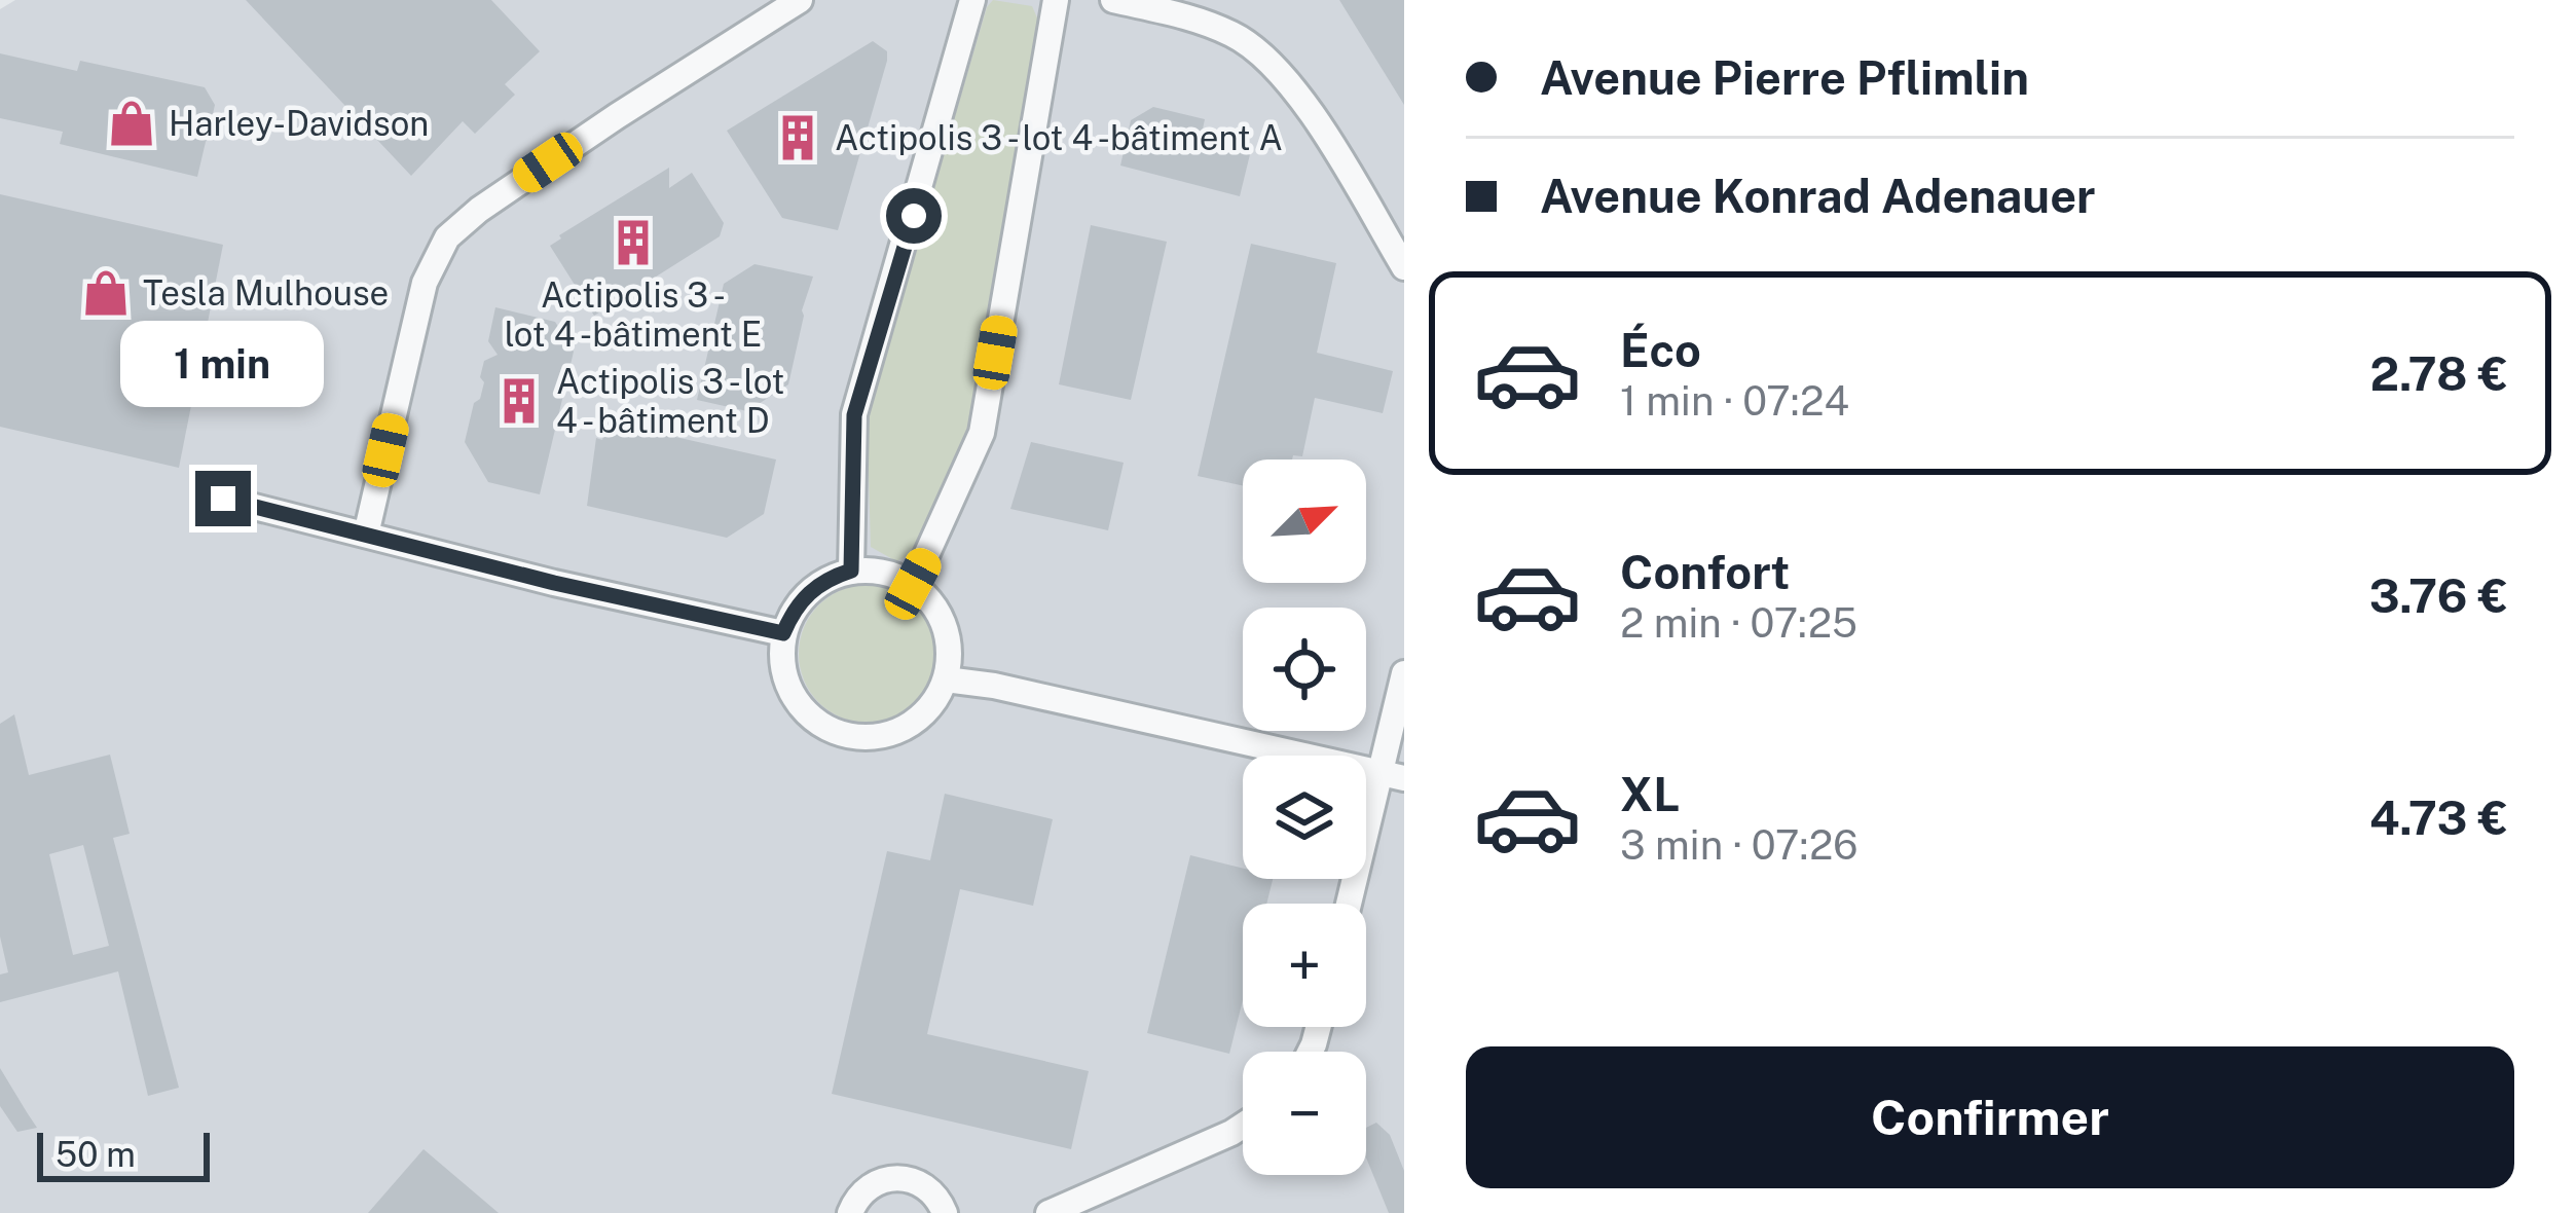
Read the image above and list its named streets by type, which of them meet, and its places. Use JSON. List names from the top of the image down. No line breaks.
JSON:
{"places":{"shop":["Harley-Davidson","Tesla Mulhouse"],"building":["Actipolis 3 - lot 4 -bâtiment A","Actipolis 3 - lot 4 -bâtiment E","Actipolis 3 - lot 4 - bâtiment D"]},"scale_bar":"50 m","north":"top right","page":{"banner":["Avenue Pierre Pflimlin","Avenue Konrad Adenauer"],"list":[{"name":"Éco","note":"1 min · 07:24","value":"2.78 €"},{"name":"Confort","note":"2 min · 07:25","value":"3.76 €"},{"name":"XL","note":"3 min · 07:26","value":"4.73 €"}],"bubble":"1 min","map_buttons":["+","−"],"buttons":"Confirmer","scale":"50 m"}}
